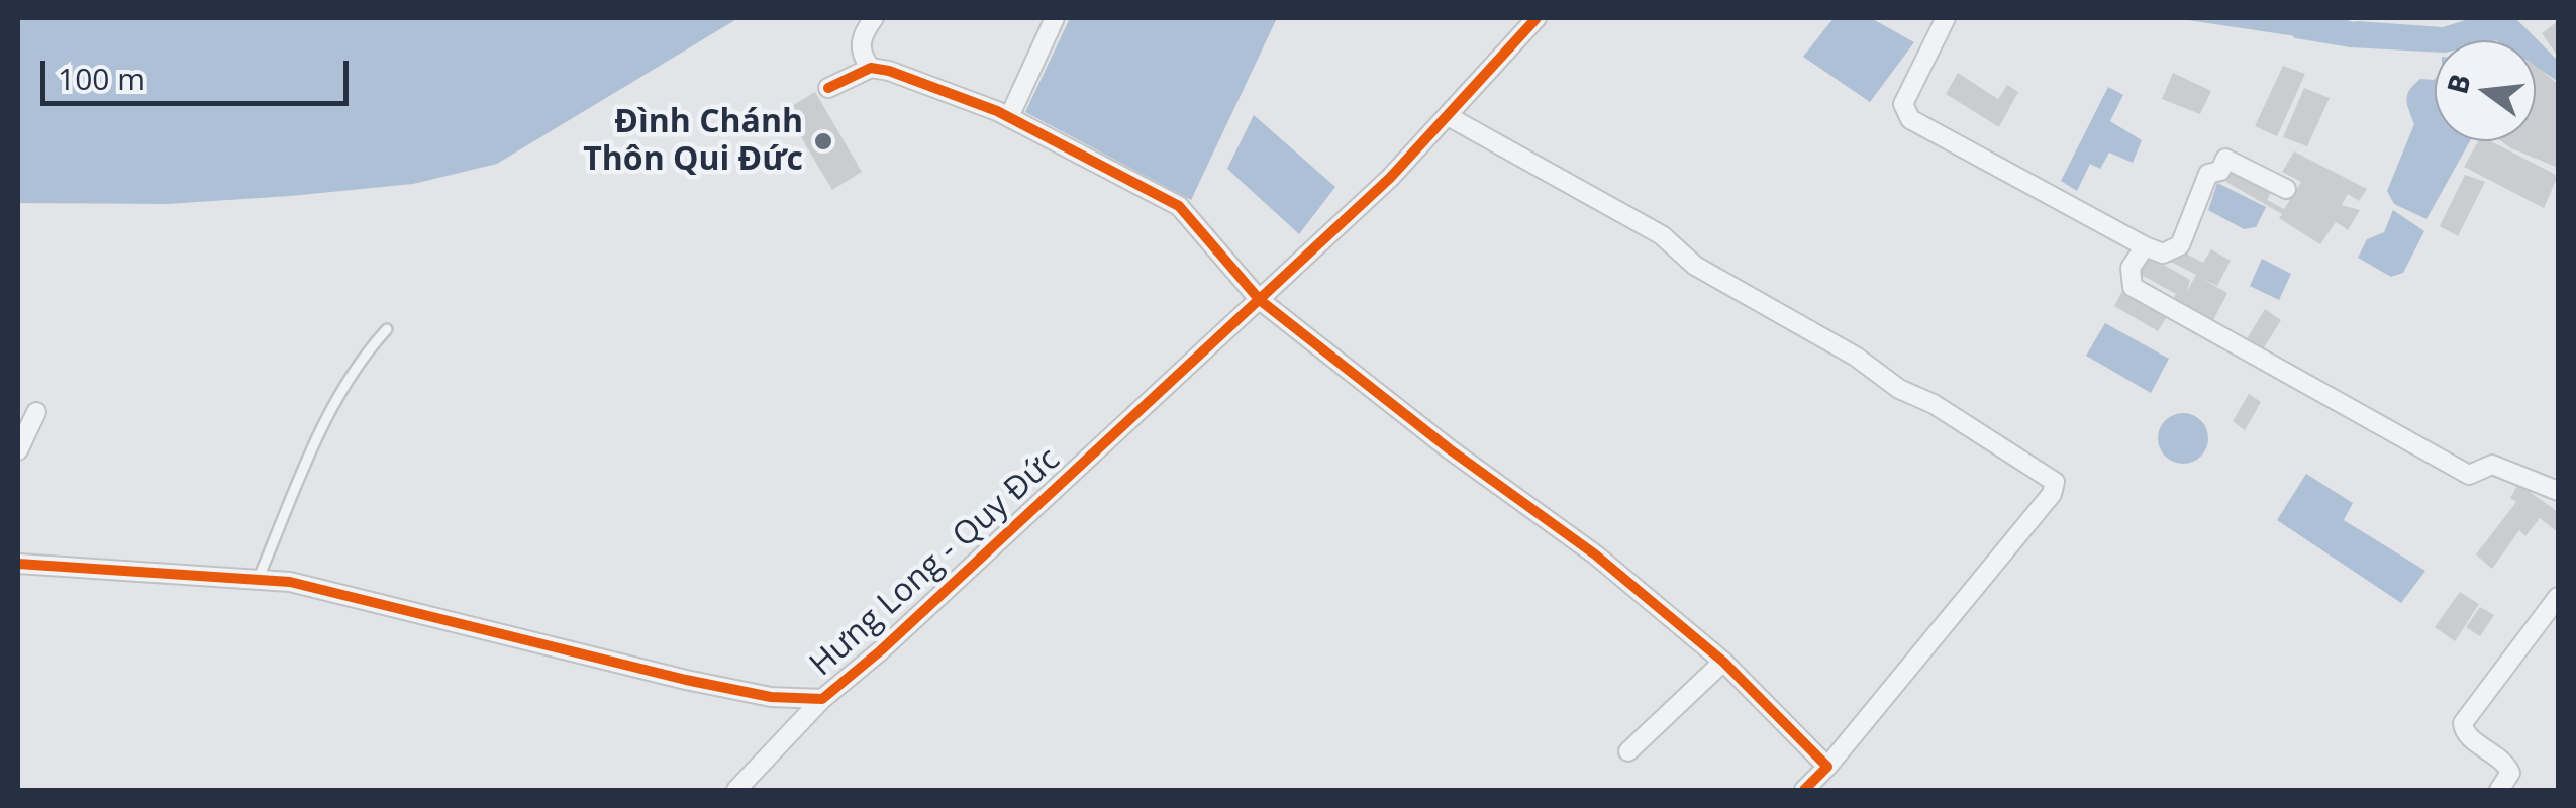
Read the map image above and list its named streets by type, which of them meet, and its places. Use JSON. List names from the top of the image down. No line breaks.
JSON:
{"streets":{"street":["Hưng Long - Quy Đức"]},"places":["Đình Chánh Thôn Qui Đức"],"scale_bar":"100 m","north":"left"}
